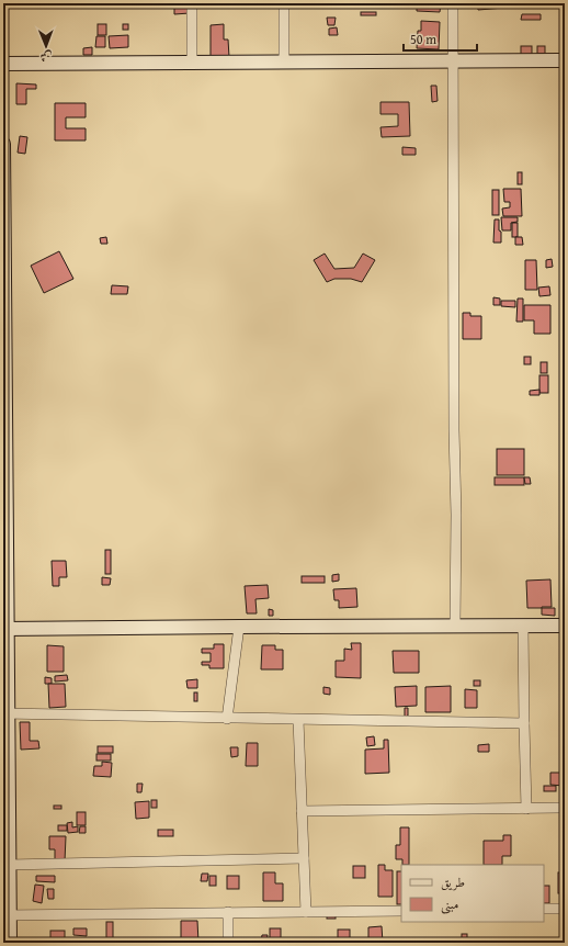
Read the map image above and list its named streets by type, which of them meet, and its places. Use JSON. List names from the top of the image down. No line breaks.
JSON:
{"legend":["طريق","مبنى"],"scale_bar":"50 m","north":"bottom"}
